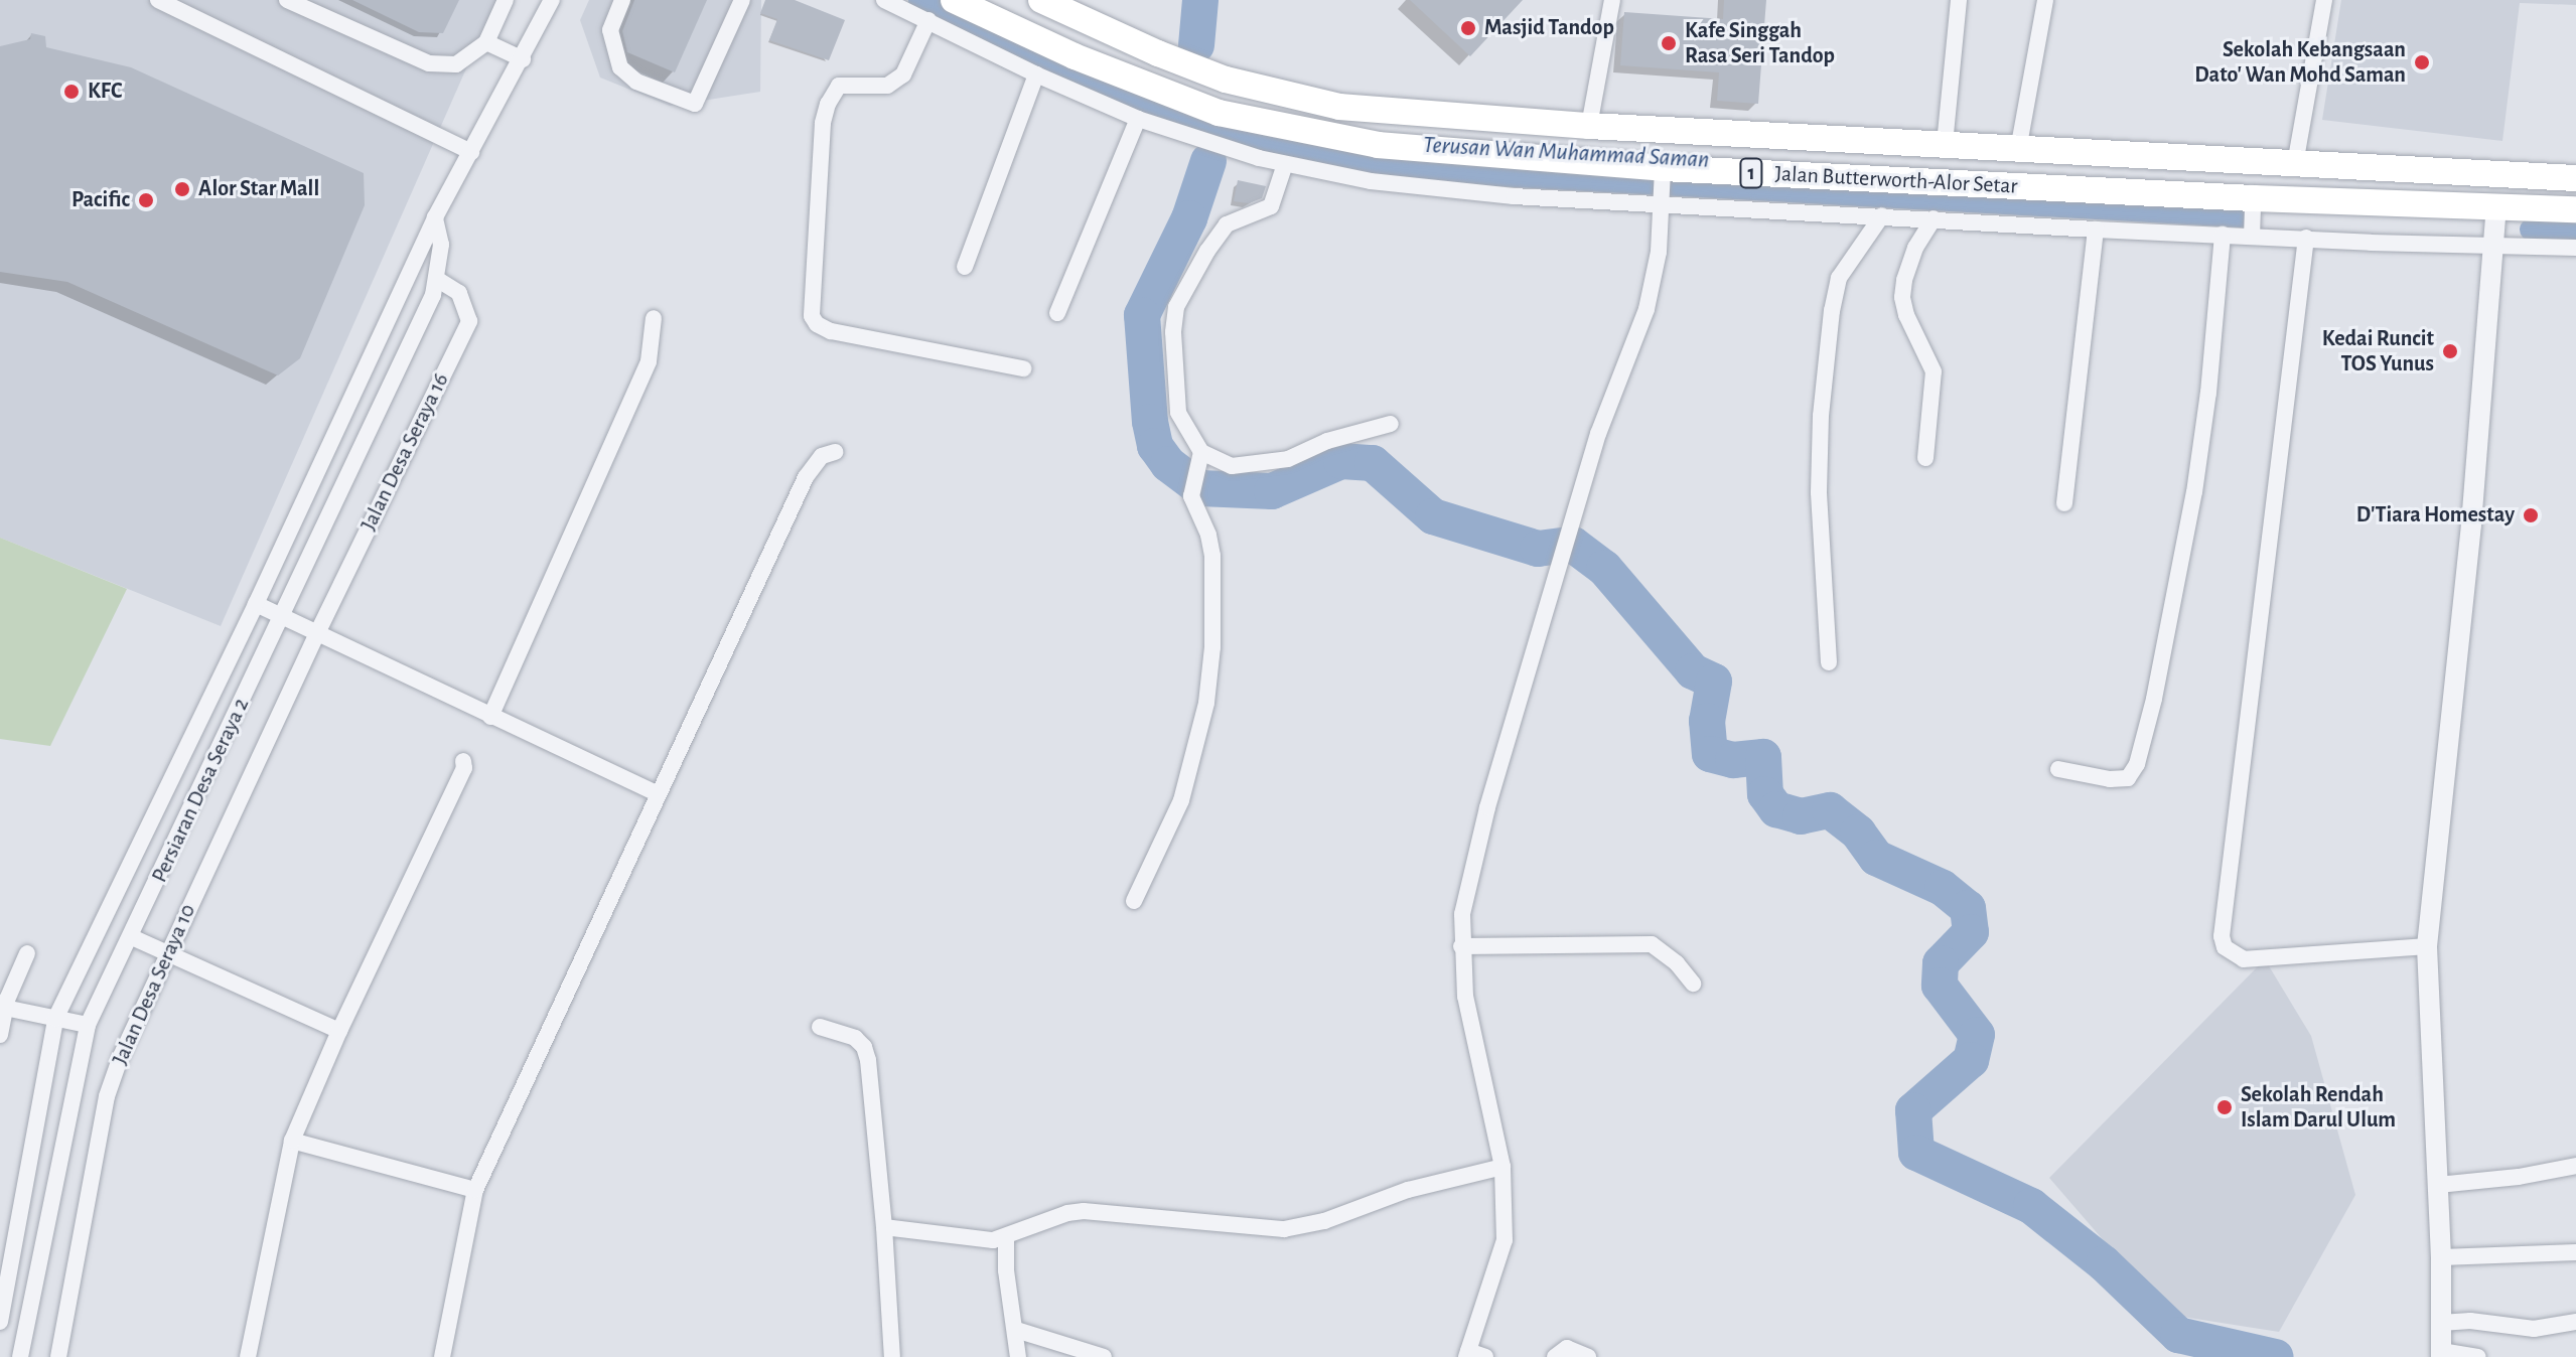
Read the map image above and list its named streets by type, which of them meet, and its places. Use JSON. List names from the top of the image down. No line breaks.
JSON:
{"streets":{"main road":["1","Jalan Butterworth-Alor Setar"],"street":["Jalan Desa Seraya 16","Persiaran Desa Seraya 2","Jalan Desa Seraya 10"]},"crossings":[["Jalan Desa Seraya 16","Persiaran Desa Seraya 2"],["Jalan Desa Seraya 16","Jalan Desa Seraya 10"]],"water":["Terusan Wan Muhammad Saman"],"places":["Masjid Tandop","Kafe Singgah Rasa Seri Tandop","Sekolah Kebangsaan Dato' Wan Mohd Saman","KFC","Alor Star Mall","Pacific","Kedai Runcit TOS Yunus","D'Tiara Homestay","Sekolah Rendah Islam Darul Ulum"]}
